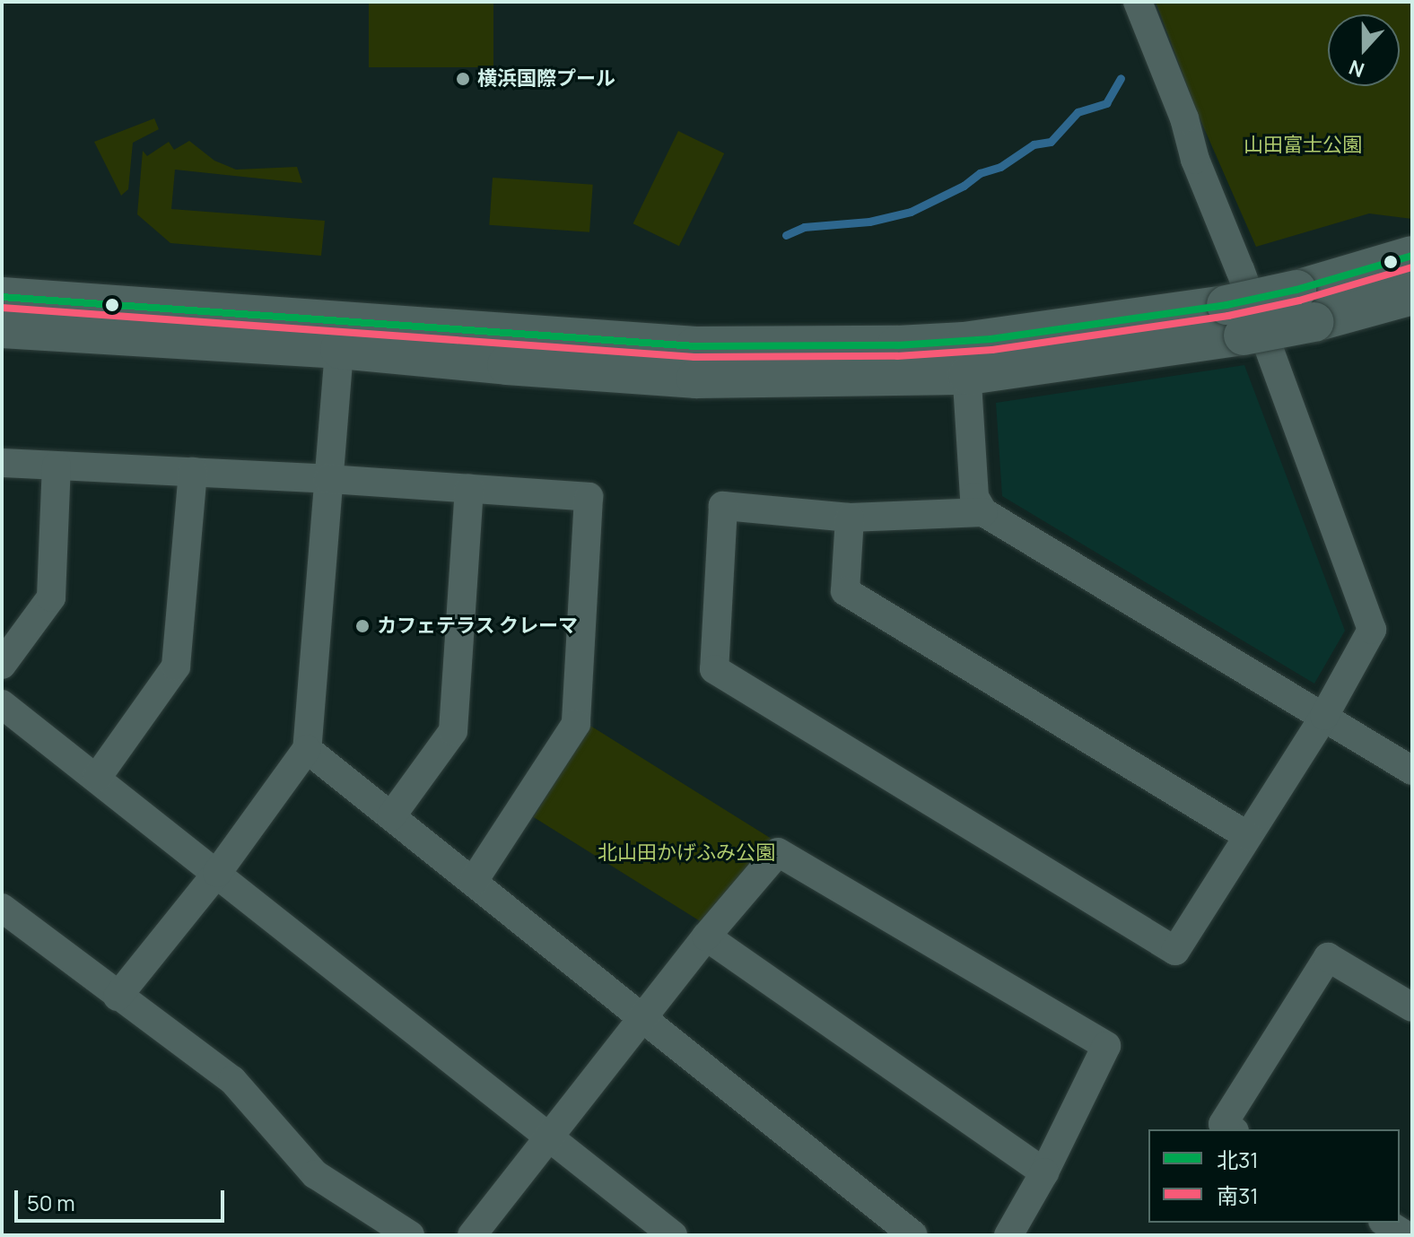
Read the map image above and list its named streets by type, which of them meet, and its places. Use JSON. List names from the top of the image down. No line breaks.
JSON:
{"parks":["山田富士公園","北山田かげふみ公園"],"places":["横浜国際プール","カフェテラス クレーマ"],"lines":["transit line 北31","transit line 南31"],"legend":["北31","南31"],"scale_bar":"50 m","north":"bottom"}
